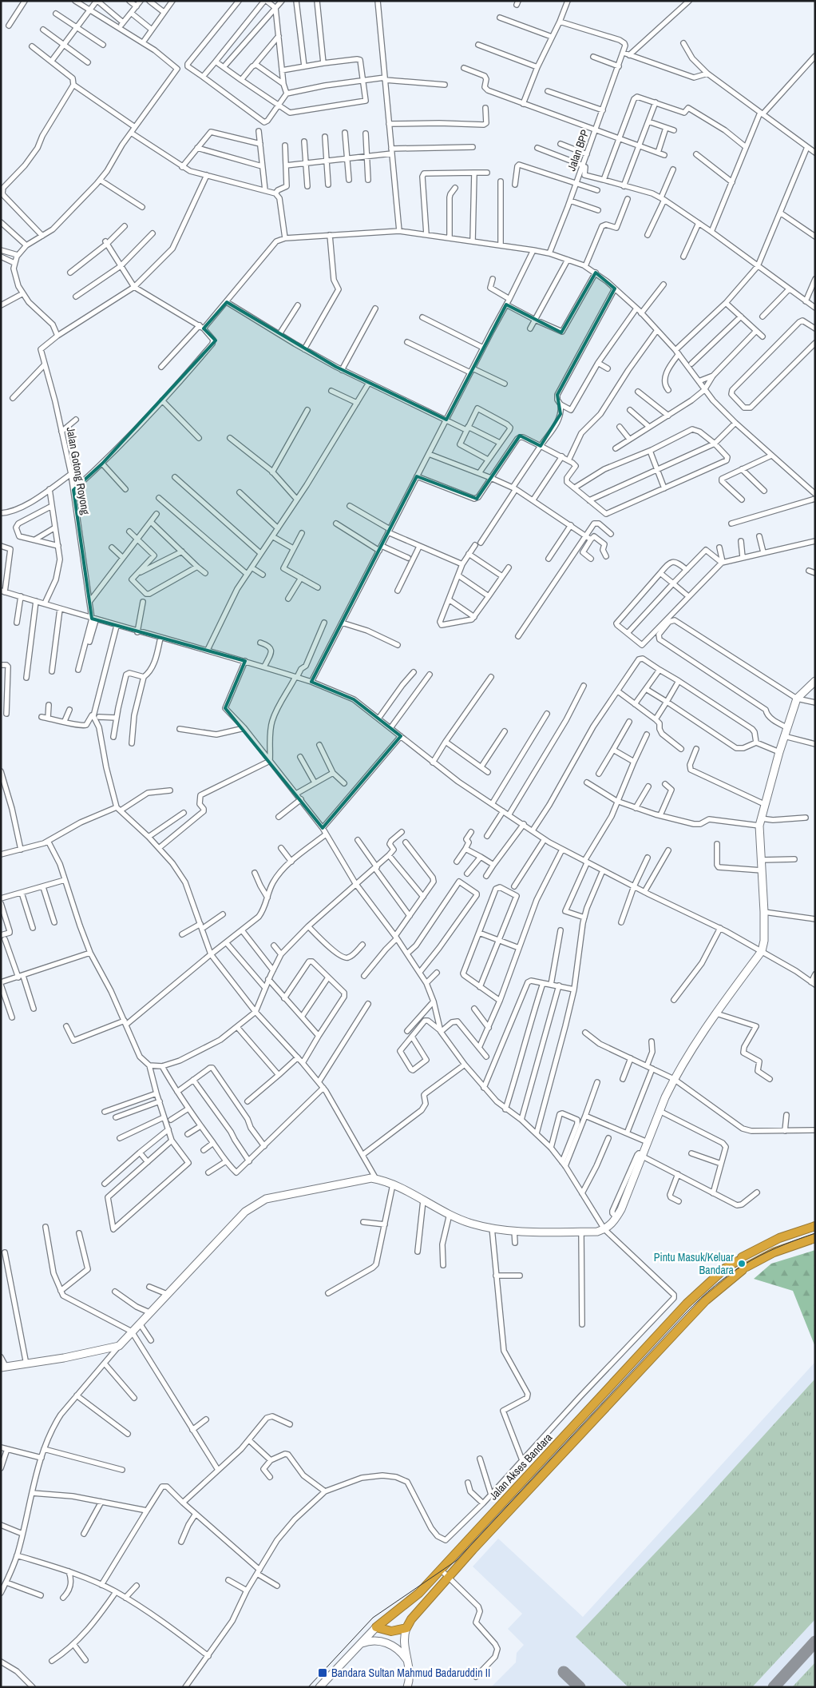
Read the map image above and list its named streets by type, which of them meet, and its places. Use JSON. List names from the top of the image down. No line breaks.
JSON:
{"streets":{"highway":["Jalan Akses Bandara"],"street":["Jalan BPP","Jalan Gotong Royong"]},"places":{"other":["Pintu Masuk/Keluar Bandara"],"transit":["Bandara Sultan Mahmud Badaruddin II"]}}
